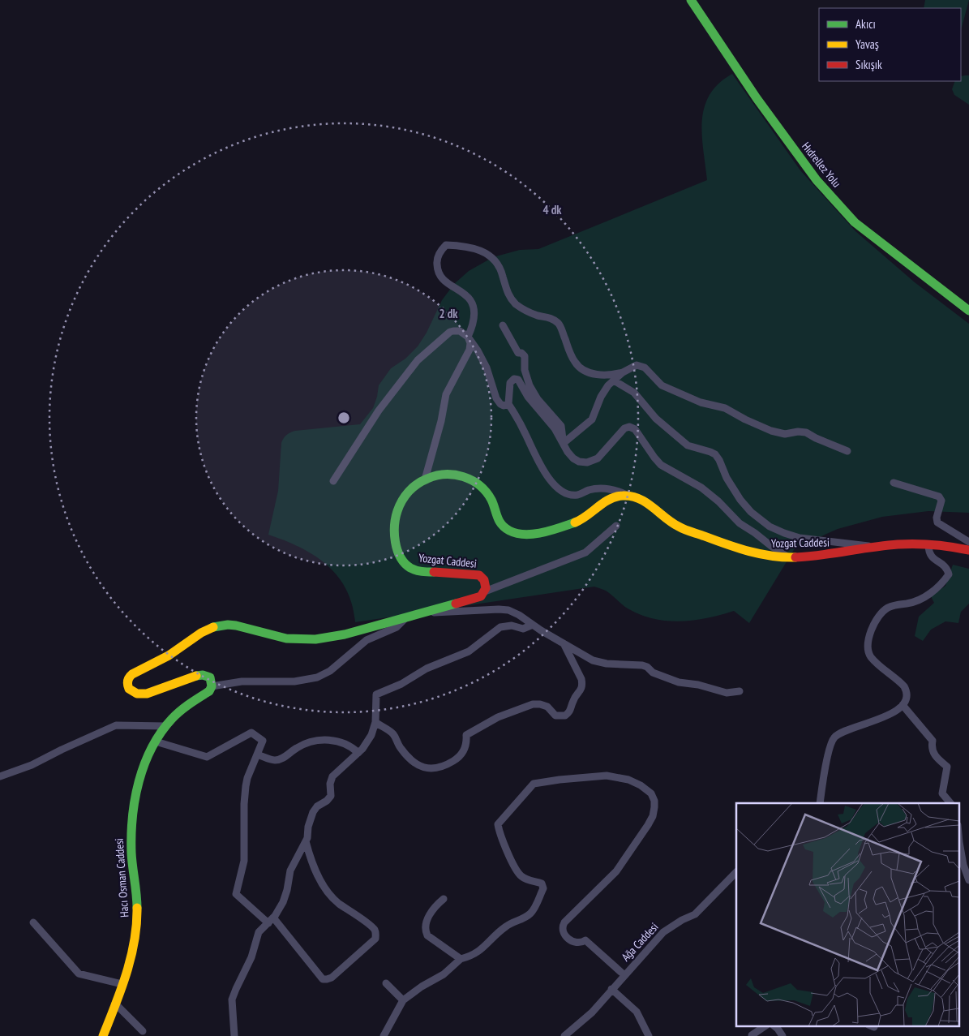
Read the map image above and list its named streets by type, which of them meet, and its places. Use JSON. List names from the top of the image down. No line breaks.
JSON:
{"streets":{"street":["Hıdrellez Yolu","Yozgat Caddesi","Hacı Osman Caddesi","Ağa Caddesi"]},"legend":["Akıcı","Yavaş","Sıkışık"],"rings":["4 dk","2 dk"]}
